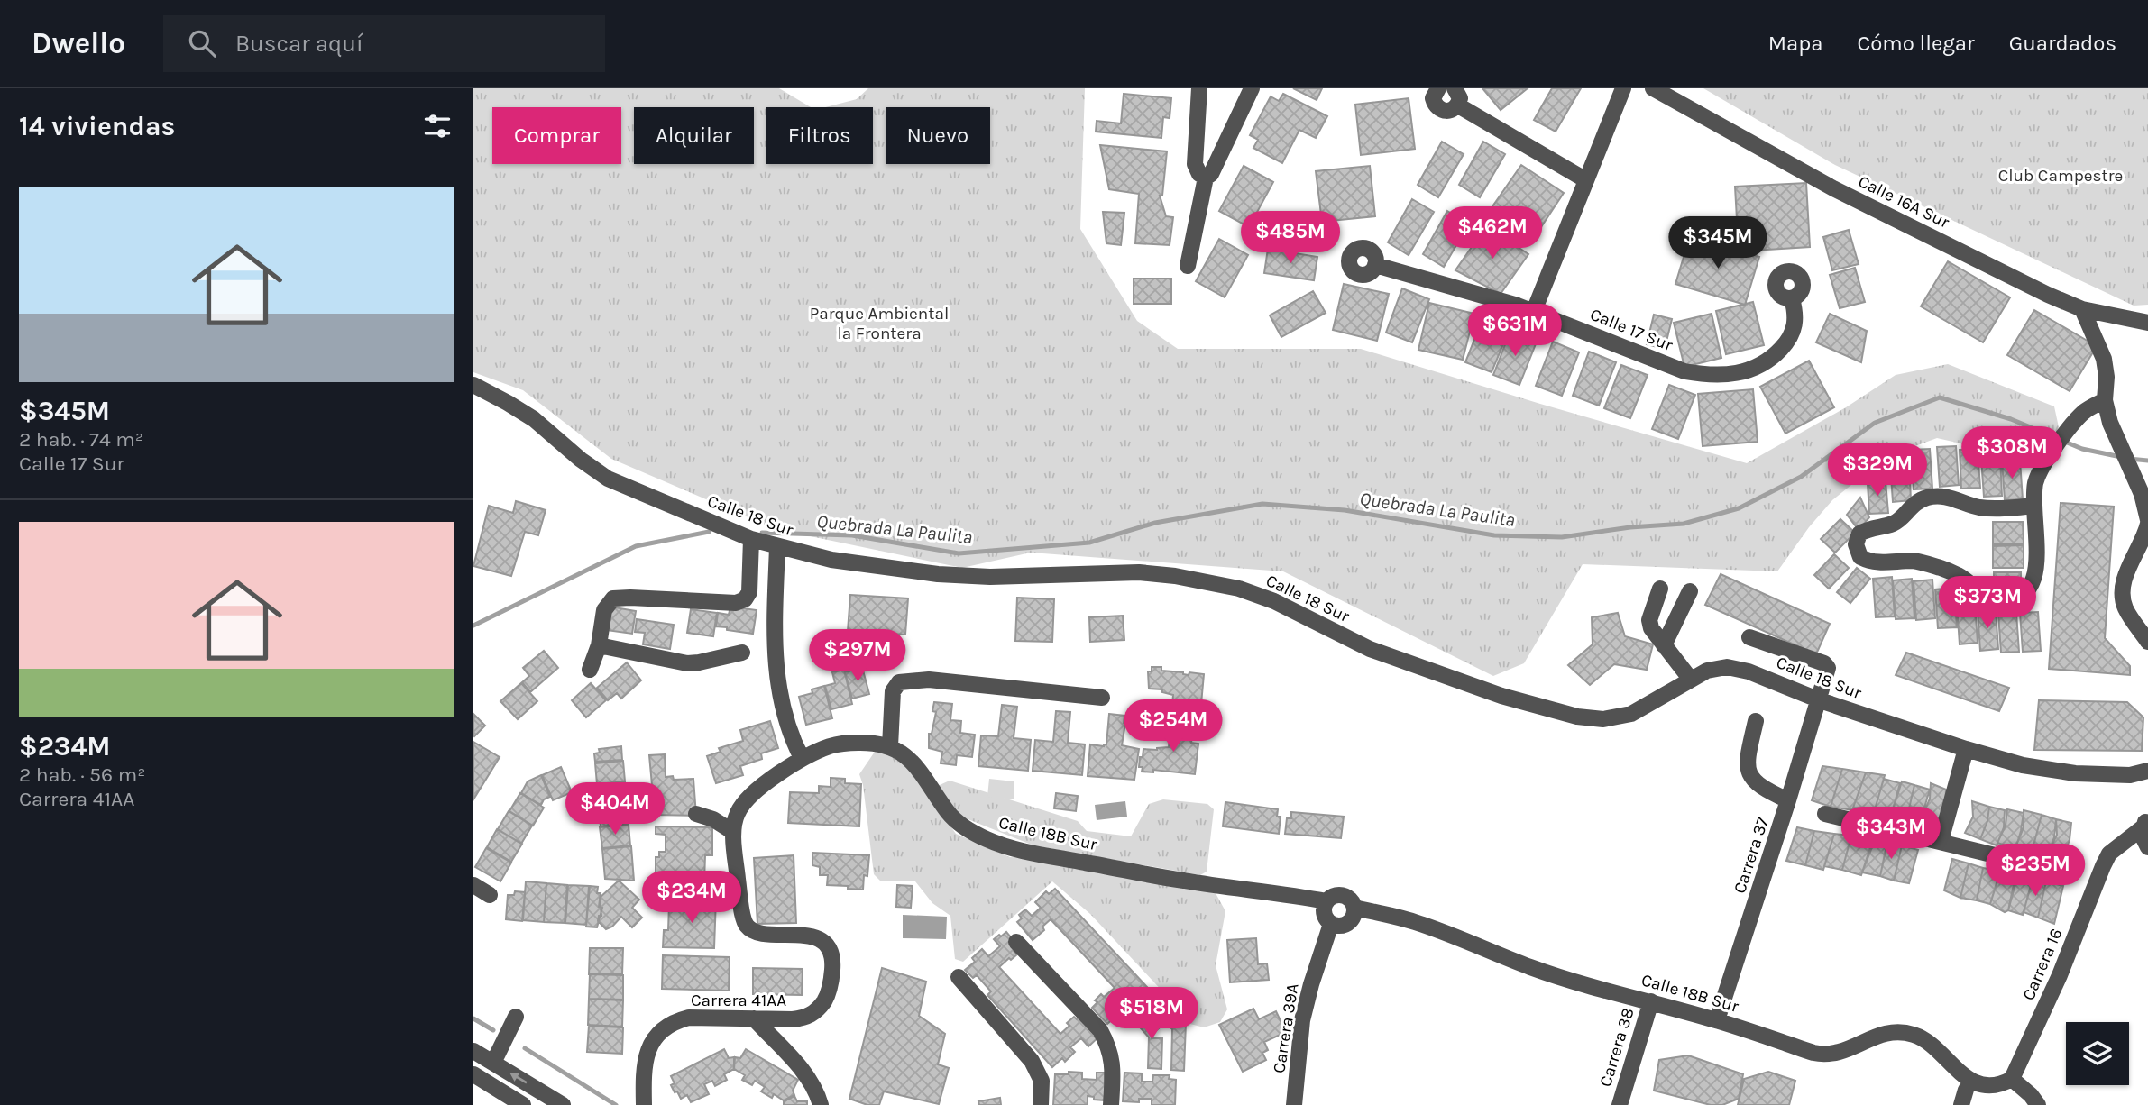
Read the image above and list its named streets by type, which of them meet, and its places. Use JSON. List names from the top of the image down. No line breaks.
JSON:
{"streets":{"street":["Calle 16A Sur","Calle 17 Sur","Calle 18 Sur","Calle 18B Sur","Carrera 37","Carrera 16","Carrera 41AA","Carrera 39A","Carrera 38"]},"crossings":[["Calle 18 Sur","Carrera 37"],["Calle 18B Sur","Carrera 37"],["Calle 18B Sur","Carrera 16"],["Calle 18B Sur","Carrera 39A"],["Calle 18B Sur","Carrera 38"]],"water":["Quebrada La Paulita"],"parks":["Club Campestre","Parque Ambiental la Frontera"],"page":{"header":"Dwello","search":"Buscar aquí","nav":["Mapa","Cómo llegar","Guardados"],"heading":"14 viviendas","chip":["Comprar","Alquilar","Filtros","Nuevo"],"list":[{"name":"$345M","note":"2 hab. · 74 m² · Calle 17 Sur"},{"name":"$234M","note":"2 hab. · 56 m² · Carrera 41AA"}],"price":["$462M","$485M","$345M","$631M","$308M","$329M","$373M","$297M","$254M","$404M","$343M","$235M","$234M","$518M"]}}
